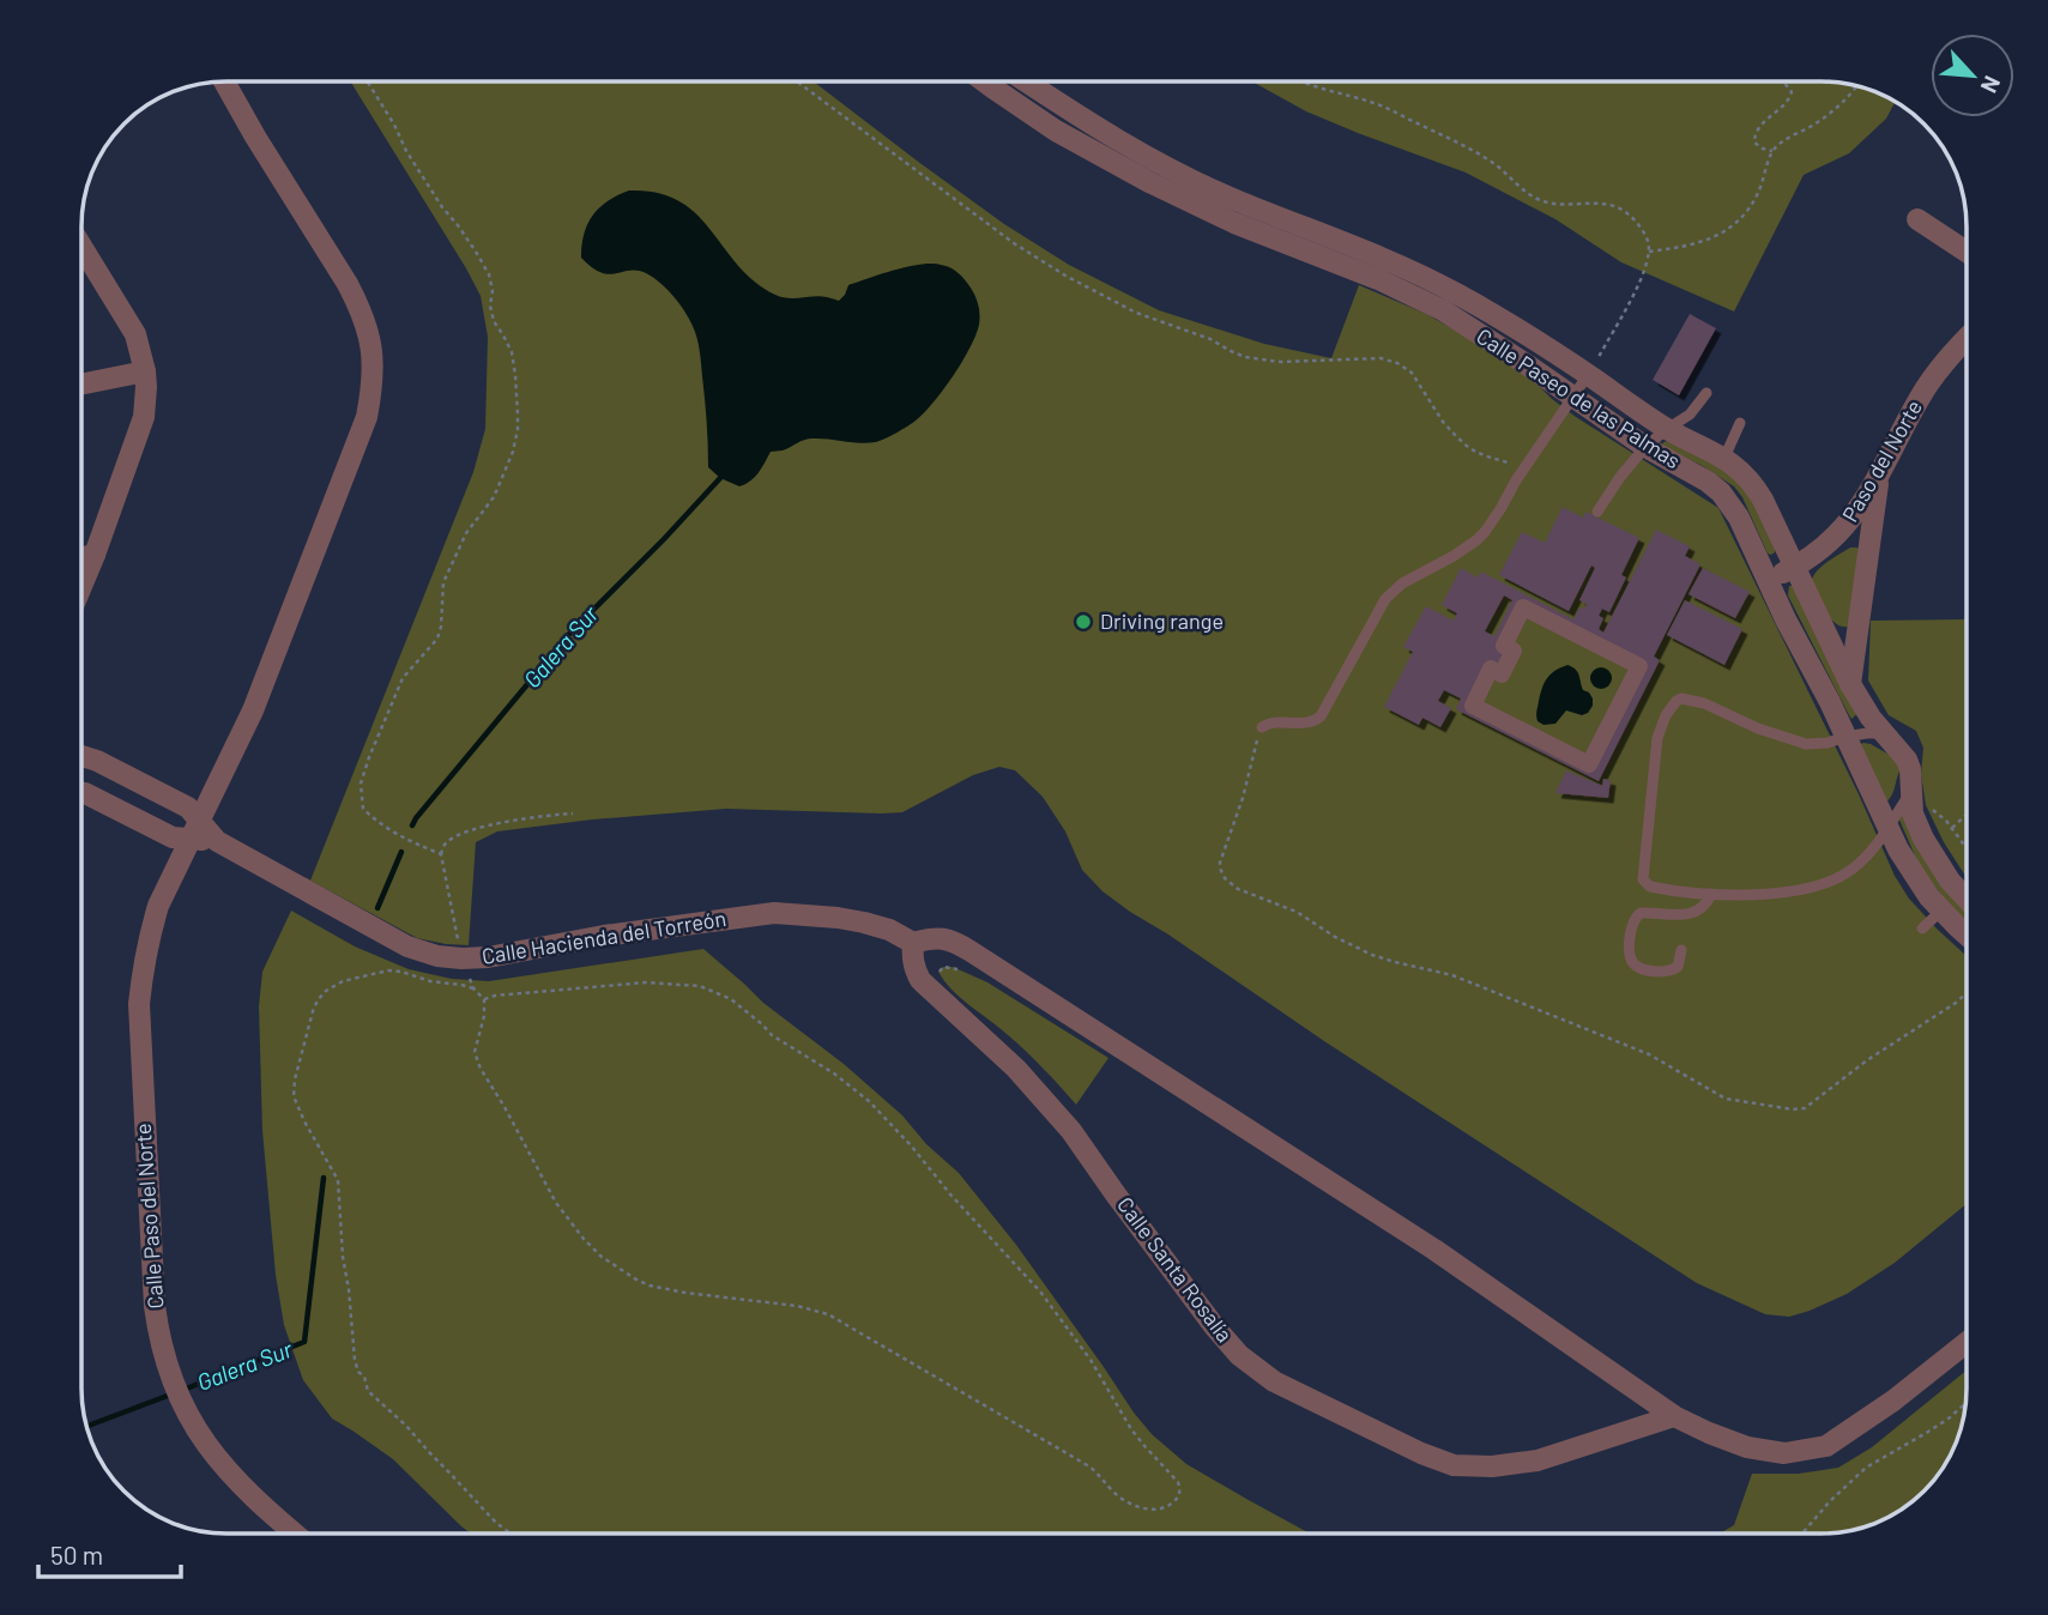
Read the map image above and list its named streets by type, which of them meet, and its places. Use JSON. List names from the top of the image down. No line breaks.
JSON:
{"streets":{"street":["Calle Paseo de las Palmas","Paso del Norte","Calle Hacienda del Torreón","Calle Paso del Norte","Calle Santa Rosalía"]},"crossings":[["Calle Paseo de las Palmas","Paso del Norte"],["Calle Hacienda del Torreón","Calle Paso del Norte"],["Calle Hacienda del Torreón","Calle Santa Rosalía"]],"water":["Galera Sur"],"places":["Driving range"],"scale_bar":"50 m","north":"bottom right"}
